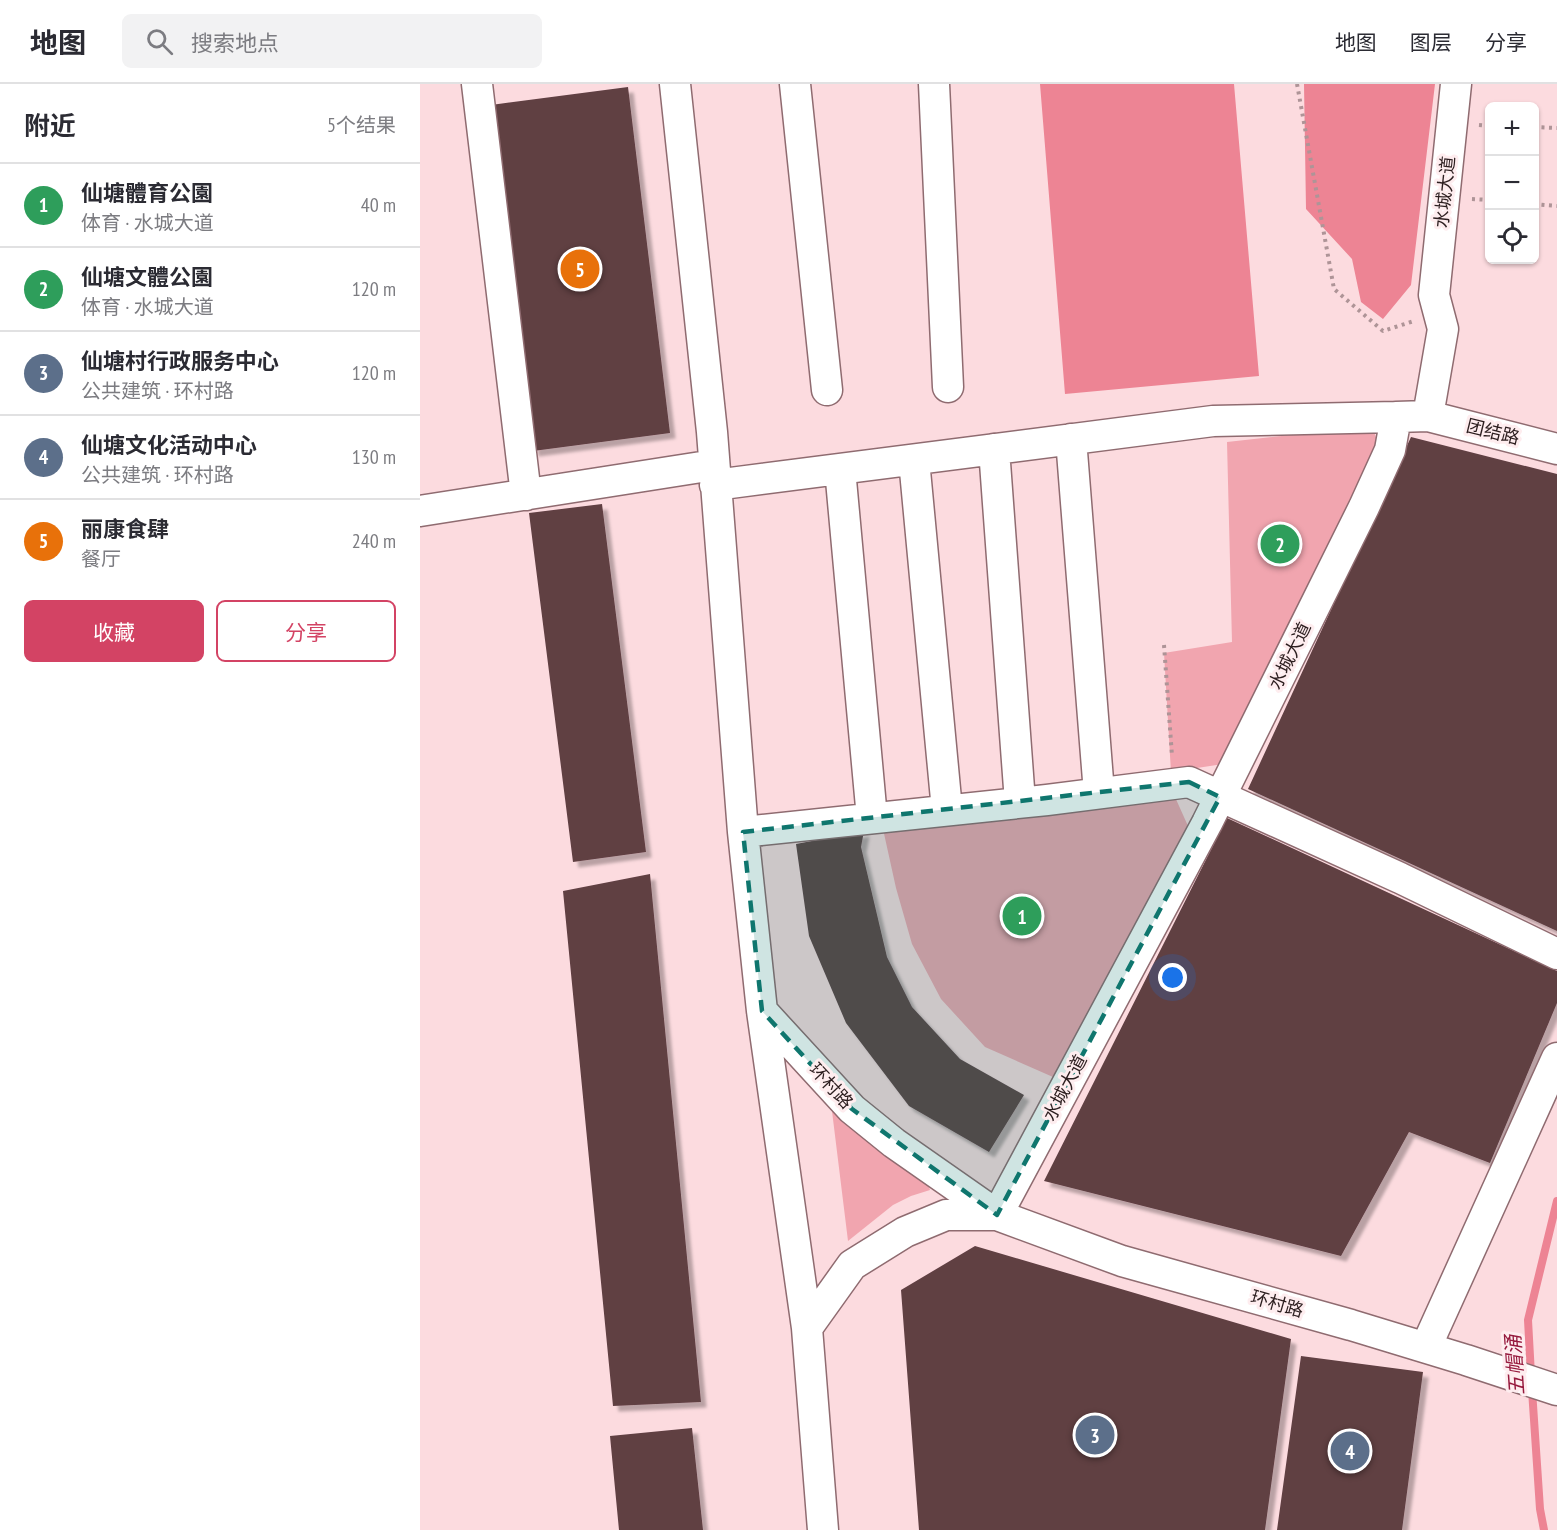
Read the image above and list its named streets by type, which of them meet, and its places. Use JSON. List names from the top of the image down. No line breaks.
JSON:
{"streets":{"street":["水城大道","团结路","环村路"]},"crossings":[["水城大道","团结路"],["水城大道","环村路"]],"water":["五帽涌"],"page":{"header":"地图","search":"搜索地点","nav":["地图","图层","分享"],"heading":["附近","5个结果"],"map_buttons":["+","−"],"list":[{"mark":"1","name":"仙塘體育公園","note":"体育 · 水城大道","value":"40 m"},{"mark":"2","name":"仙塘文體公園","note":"体育 · 水城大道","value":"120 m"},{"mark":"3","name":"仙塘村行政服务中心","note":"公共建筑 · 环村路","value":"120 m"},{"mark":"4","name":"仙塘文化活动中心","note":"公共建筑 · 环村路","value":"130 m"},{"mark":"5","name":"丽康食肆","note":"餐厅","value":"240 m"}],"pins":["5","2","1","3","4"],"buttons":["收藏","分享"]}}
